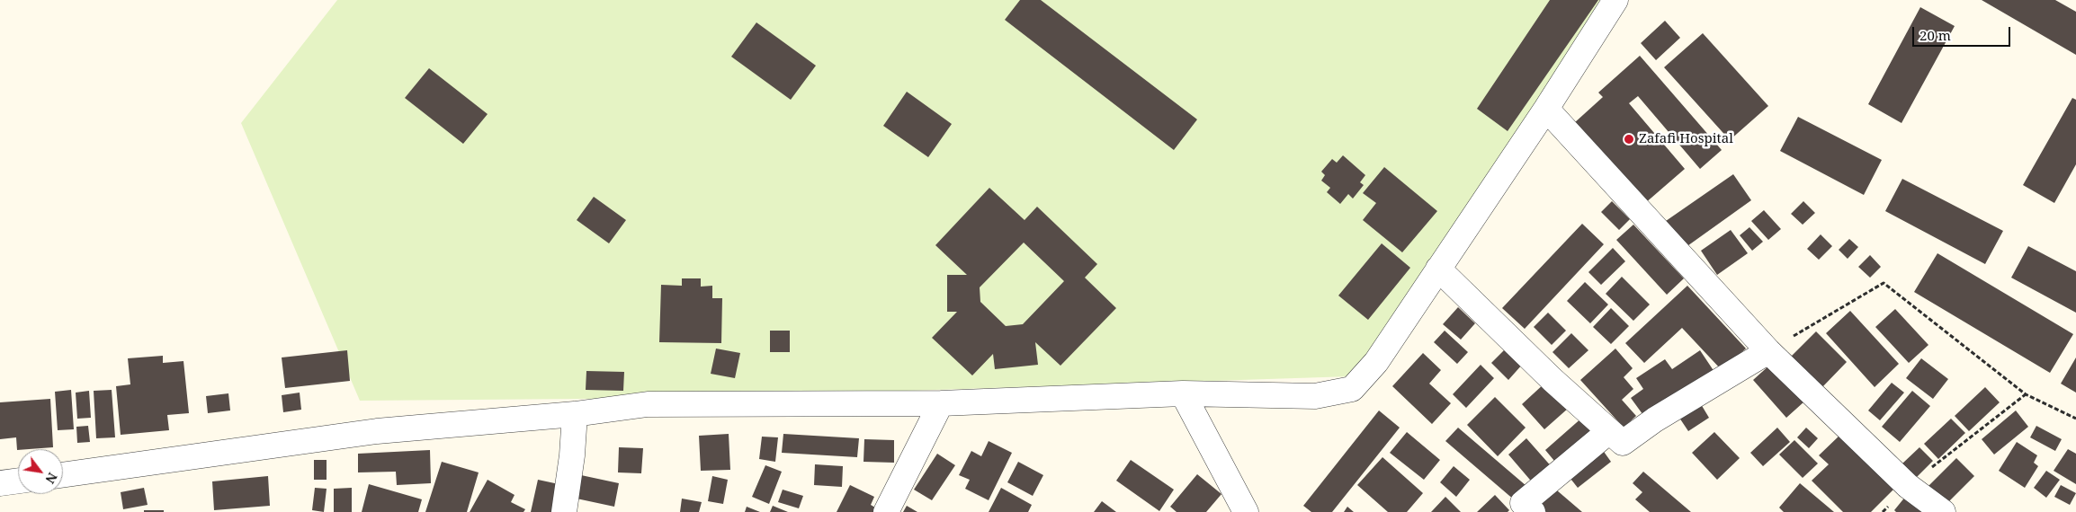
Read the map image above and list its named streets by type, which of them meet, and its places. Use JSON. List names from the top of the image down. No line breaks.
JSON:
{"places":["Zafafi Hospital"],"scale_bar":"20 m","north":"bottom right"}
